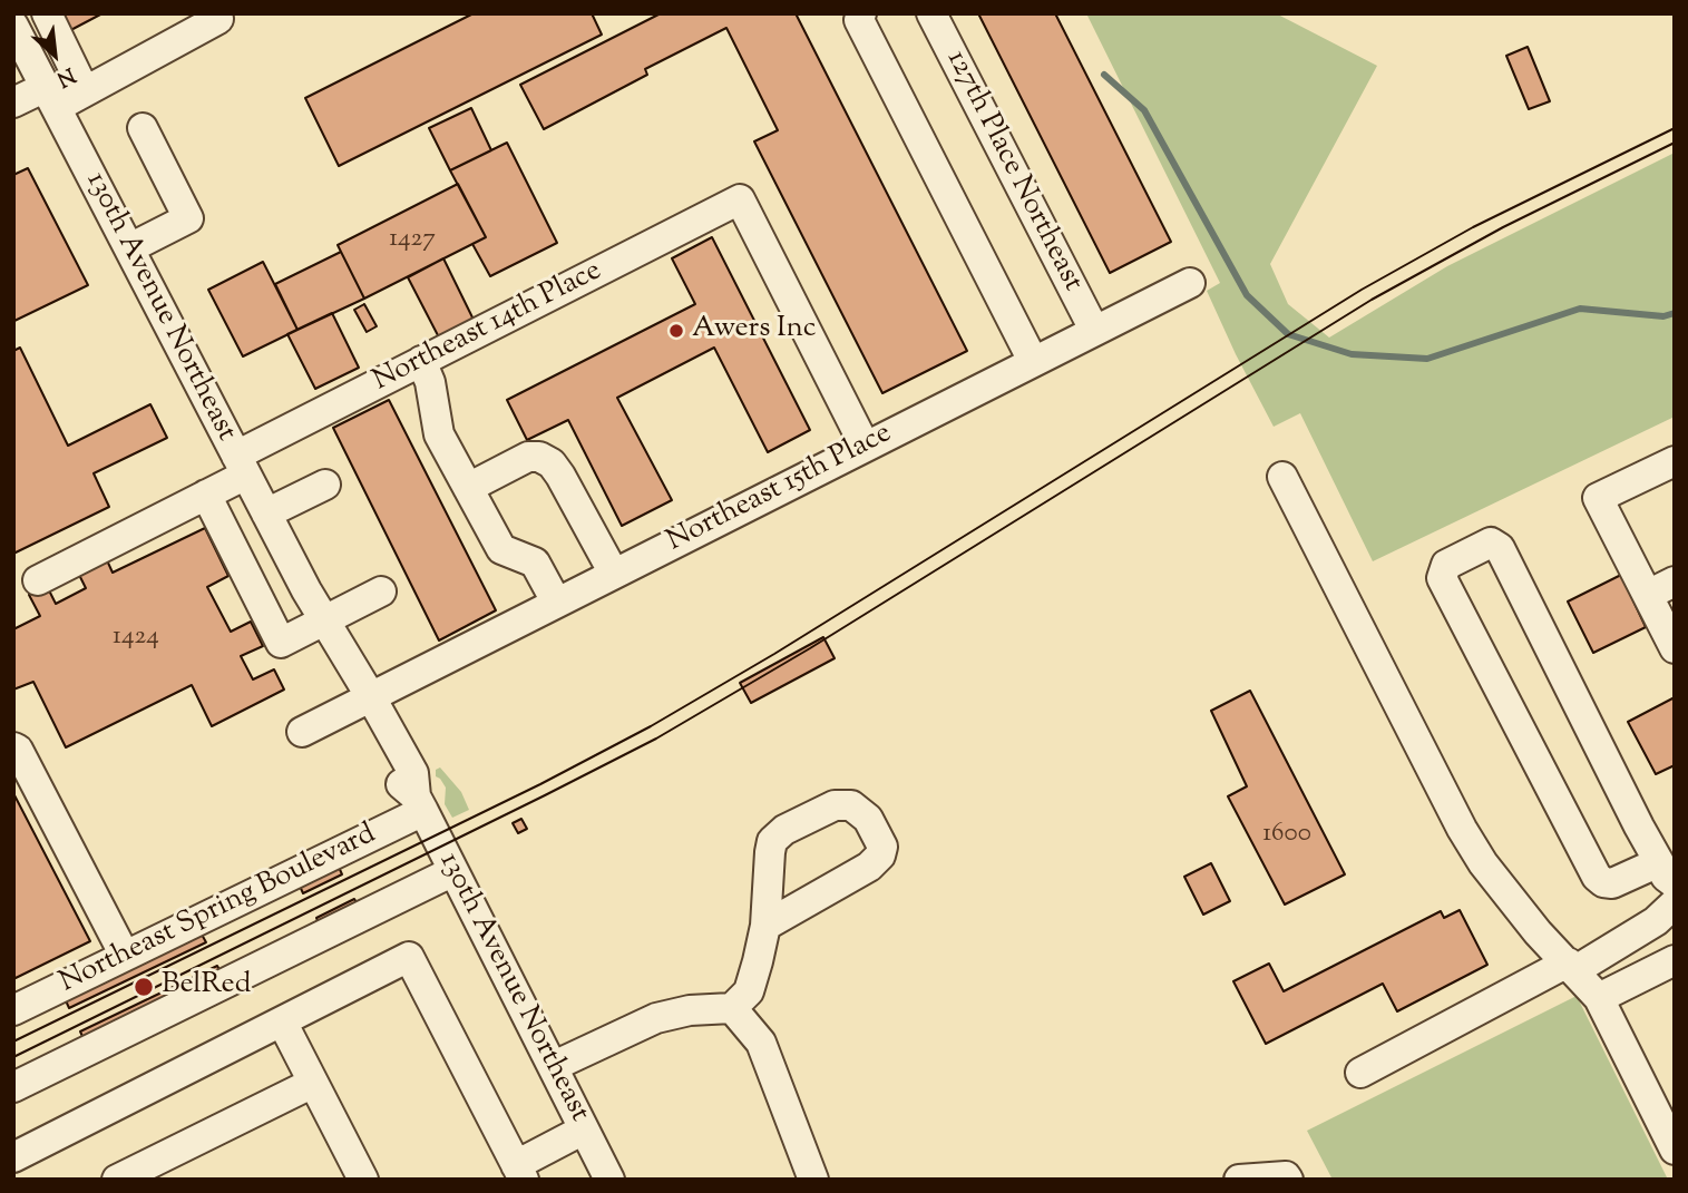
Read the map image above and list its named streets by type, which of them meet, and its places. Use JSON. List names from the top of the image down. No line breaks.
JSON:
{"streets":{"street":["127th Place Northeast","130th Avenue Northeast","Northeast 14th Place","Northeast 15th Place","Northeast Spring Boulevard"]},"crossings":[["127th Place Northeast","Northeast 15th Place"],["130th Avenue Northeast","Northeast 14th Place"],["130th Avenue Northeast","Northeast 15th Place"],["130th Avenue Northeast","Northeast Spring Boulevard"],["Northeast 14th Place","Northeast 15th Place"]],"places":["Awers Inc","BelRed"],"house_numbers":["1427","1424","1600"],"north":"bottom right"}
